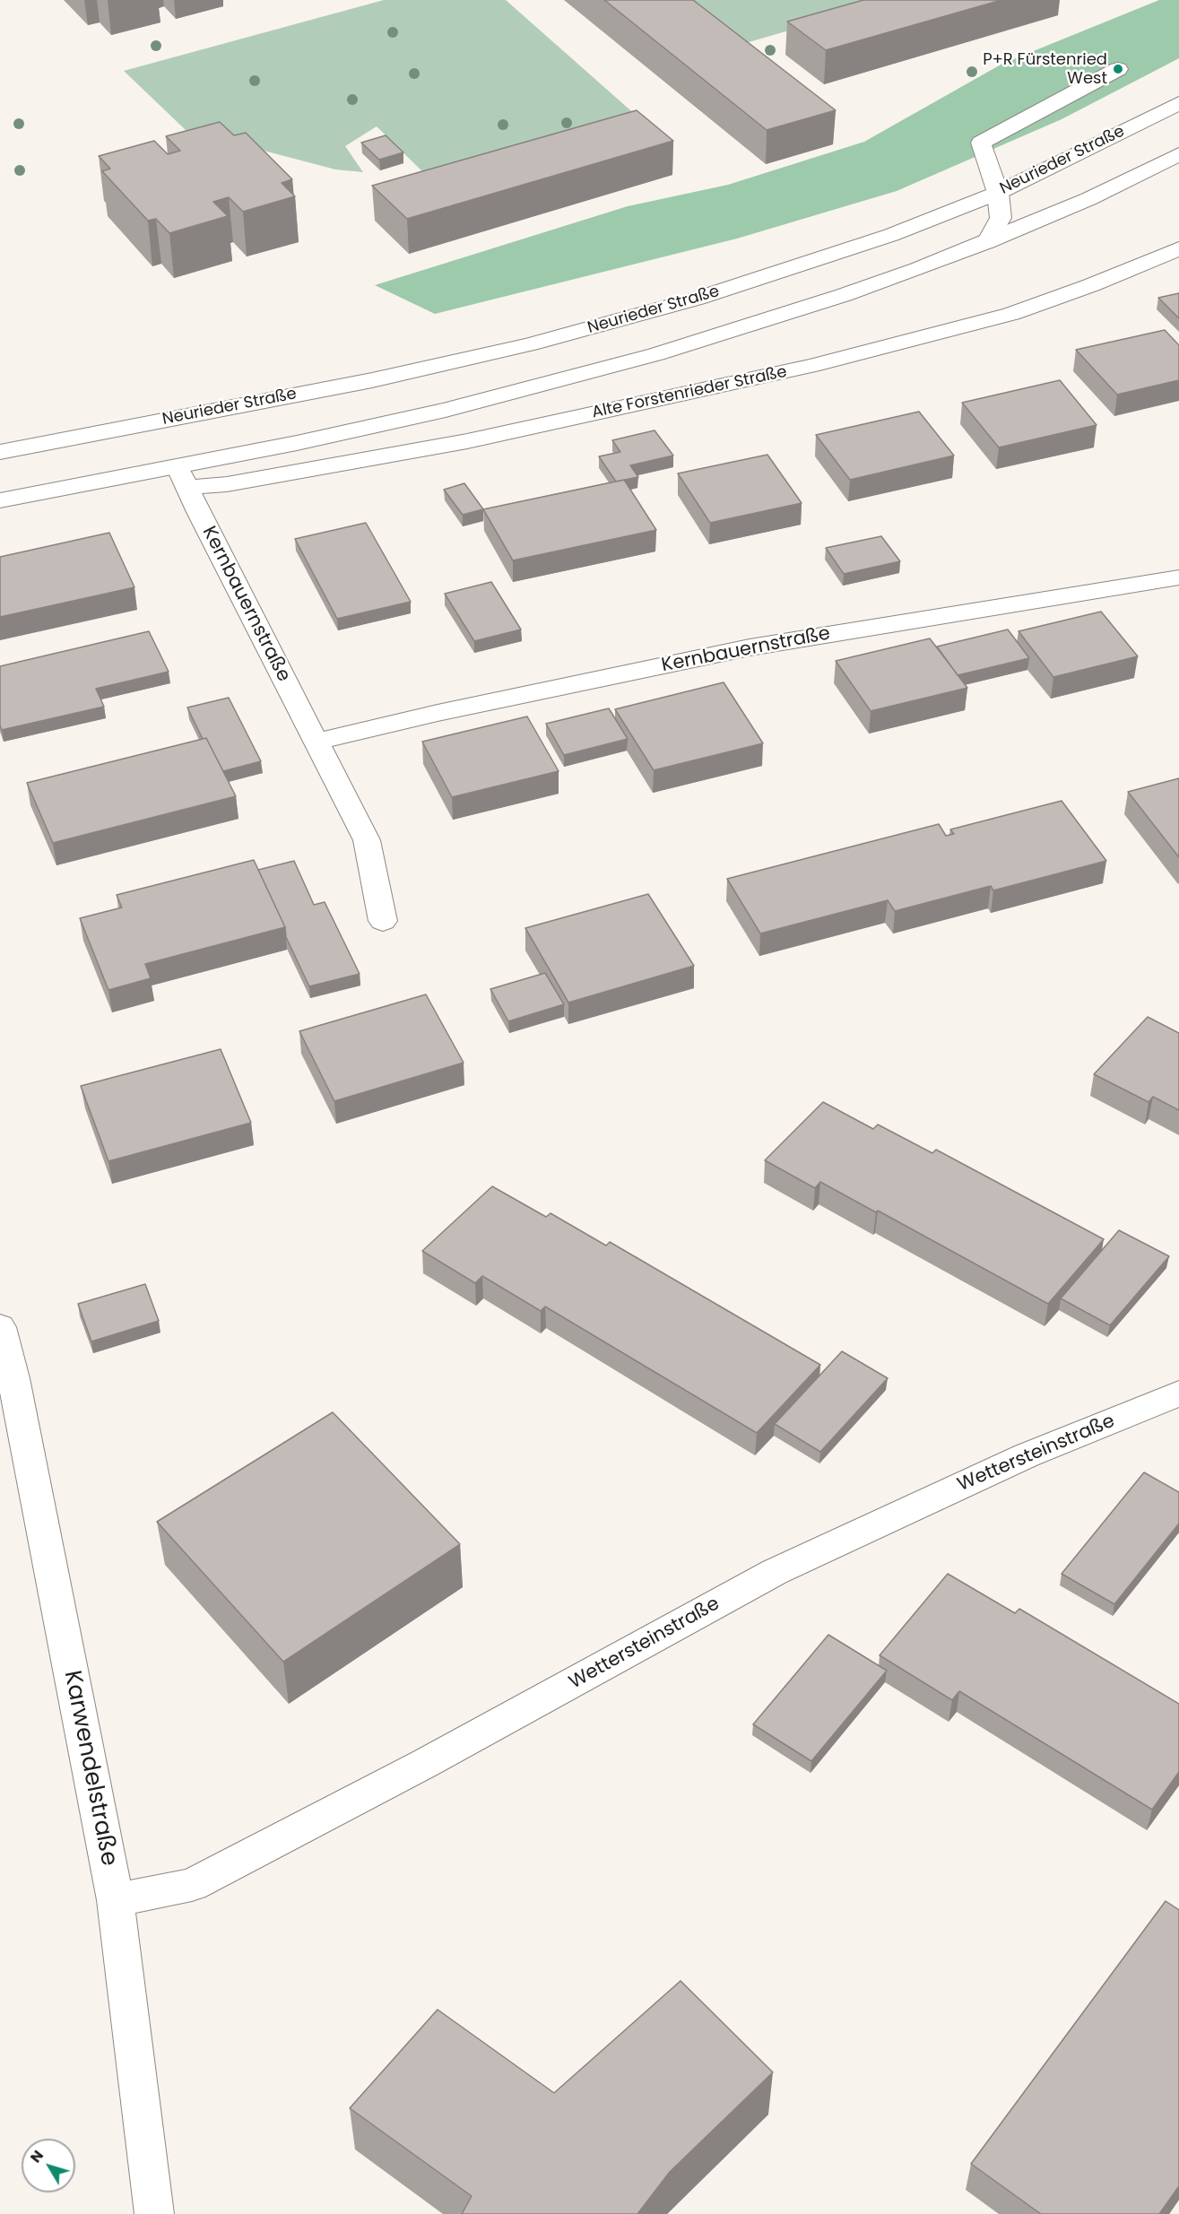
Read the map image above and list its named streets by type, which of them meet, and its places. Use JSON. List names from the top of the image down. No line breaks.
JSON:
{"streets":{"street":["Neurieder Straße","Alte Forstenrieder Straße","Kernbauernstraße","Wettersteinstraße","Karwendelstraße"]},"crossings":[["Alte Forstenrieder Straße","Kernbauernstraße"],["Wettersteinstraße","Karwendelstraße"]],"places":["P+R Fürstenried West"],"north":"top left"}
